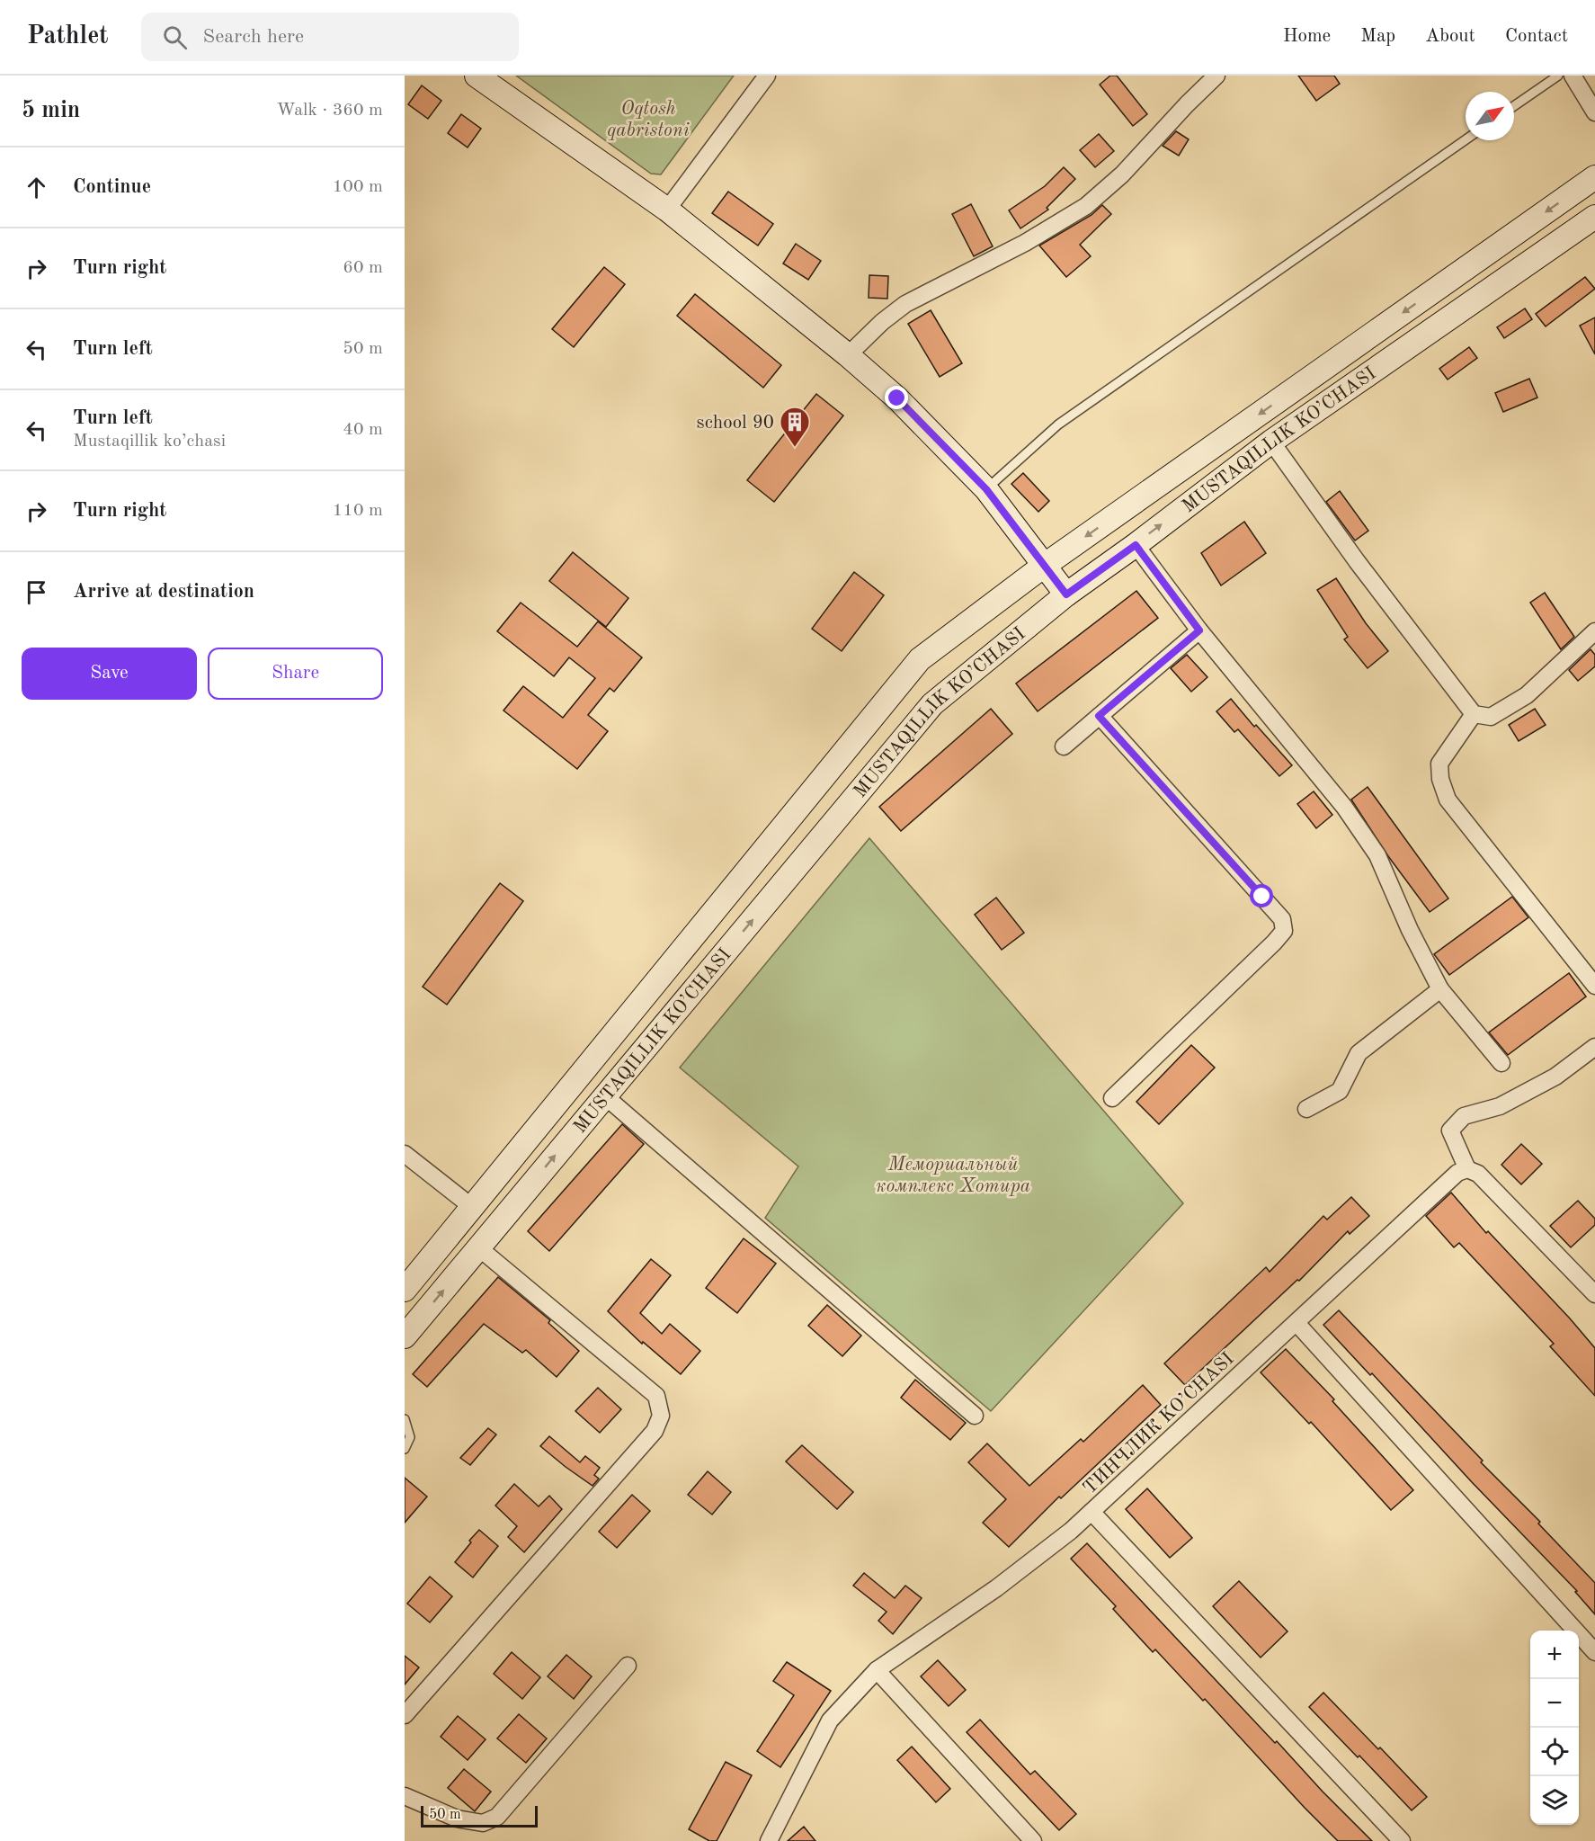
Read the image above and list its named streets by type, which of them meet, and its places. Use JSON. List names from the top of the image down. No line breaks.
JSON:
{"streets":{"main road":["MUSTAQILLIK KO’CHASI"],"street":["ТИНЧЛИК KO’CHASI"]},"parks":["Oqtosh qabristoni","Мемориальный комплекс Хотира"],"places":{"building":["school 90"]},"scale_bar":"50 m","north":"top right","page":{"header":"Pathlet","search":"Search here","nav":["Home","Map","About","Contact"],"heading":["5 min","Walk · 360 m"],"list":[["Continue","100 m"],["Turn right","60 m"],["Turn left","50 m"],["Turn left","Mustaqillik ko’chasi","40 m"],["Turn right","110 m"],"Arrive at destination"],"buttons":["Save","Share"],"map_buttons":["+","−"],"scale":"50 m"}}
